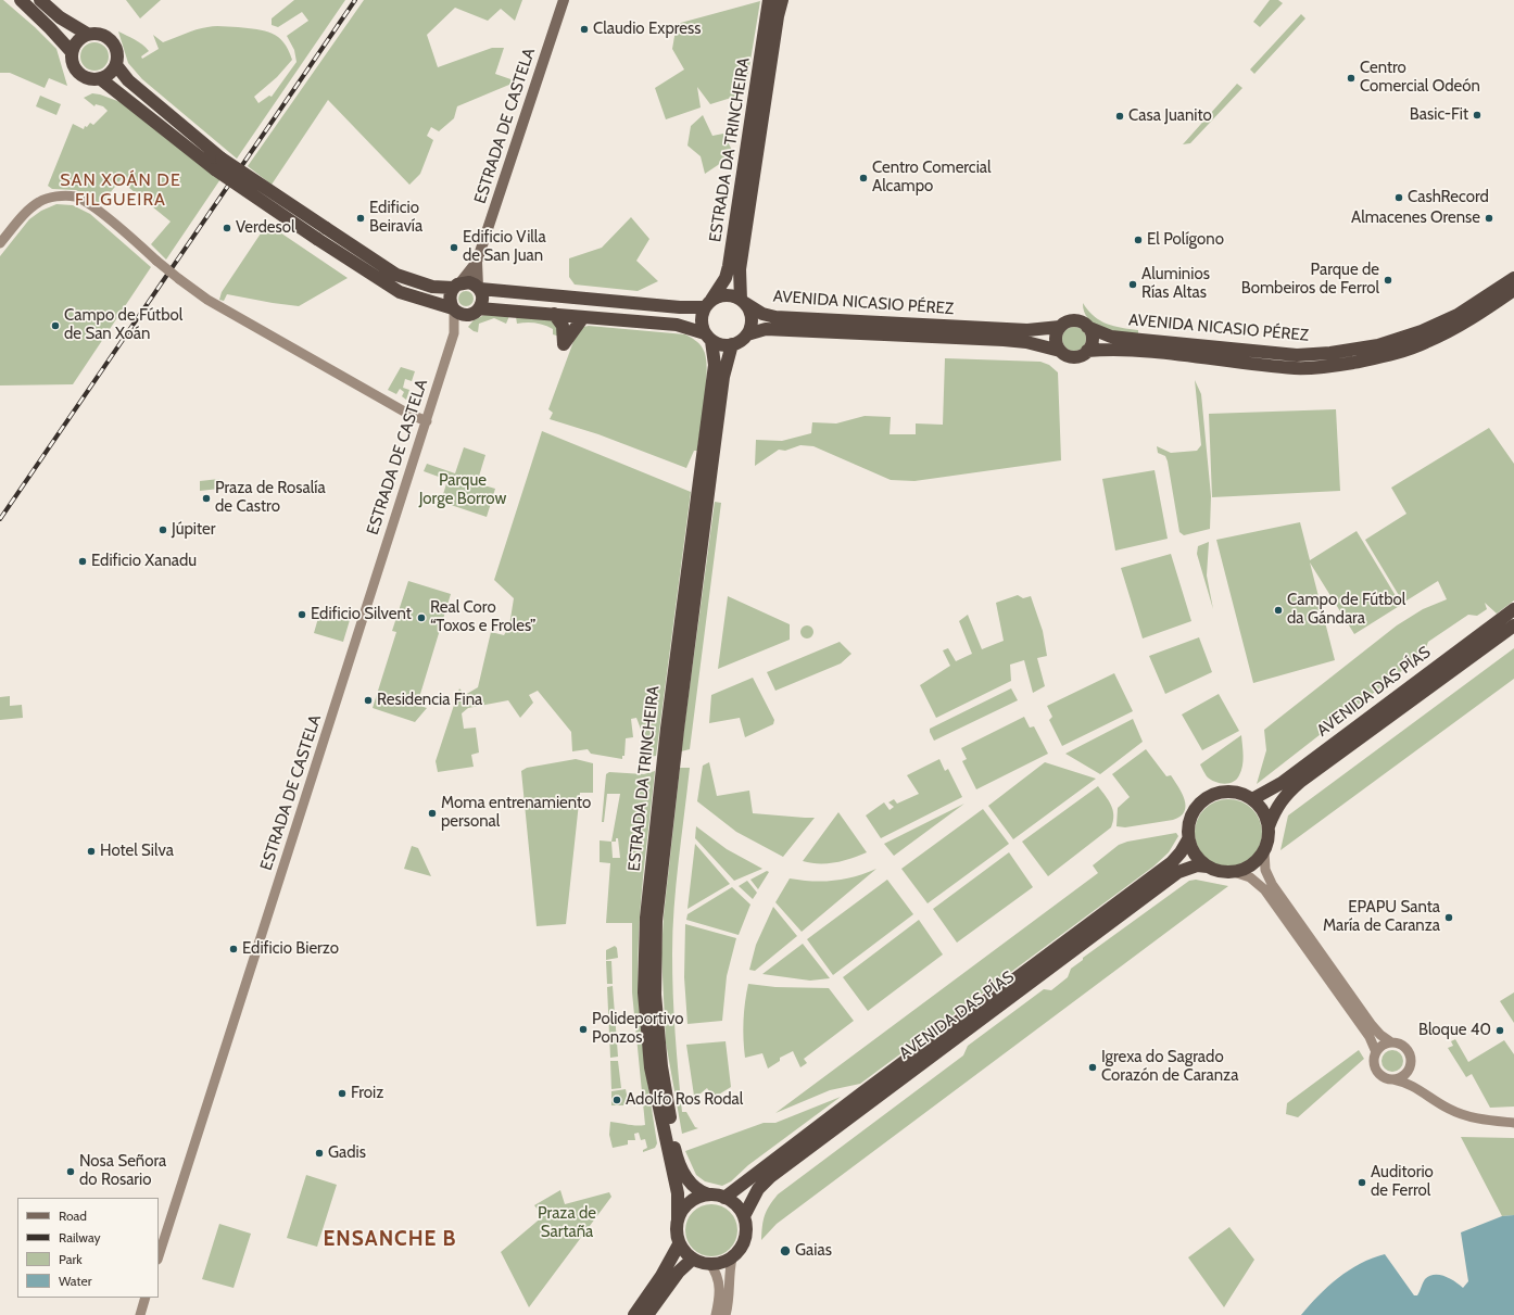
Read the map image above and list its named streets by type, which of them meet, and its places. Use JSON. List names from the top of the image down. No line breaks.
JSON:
{"streets":{"highway":["ESTRADA DA TRINCHEIRA","AVENIDA NICASIO PÉREZ","AVENIDA DAS PÍAS"],"main road":["ESTRADA DE CASTELA"]},"crossings":[["ESTRADA DA TRINCHEIRA","AVENIDA NICASIO PÉREZ"],["ESTRADA DA TRINCHEIRA","AVENIDA DAS PÍAS"]],"districts":["SAN XOÁN DE FILGUEIRA","ENSANCHE B"],"parks":["Parque Jorge Borrow","Praza de Sartaña"],"places":["Claudio Express","Centro Comercial Odeón","Basic-Fit","Casa Juanito","Centro Comercial Alcampo","CashRecord","Edificio Beiravía","Almacenes Orense","Verdesol","El Polígono","Edificio Villa de San Juan","Parque de Bombeiros de Ferrol","Aluminios Rías Altas","Campo de Fútbol de San Xoán","Praza de Rosalía de Castro","Júpiter","Edificio Xanadu","Campo de Fútbol da Gándara","Edificio Silvent","Real Coro “Toxos e Froles”","Residencia Fina","Moma entrenamiento personal","Hotel Silva","EPAPU Santa María de Caranza","Edificio Bierzo","Polideportivo Ponzos","Bloque 40","Igrexa do Sagrado Corazón de Caranza","Froiz","Adolfo Ros Rodal","Gadis","Nosa Señora do Rosario","Auditorio de Ferrol","Gaias"],"legend":["Road","Railway","Park","Water"]}
